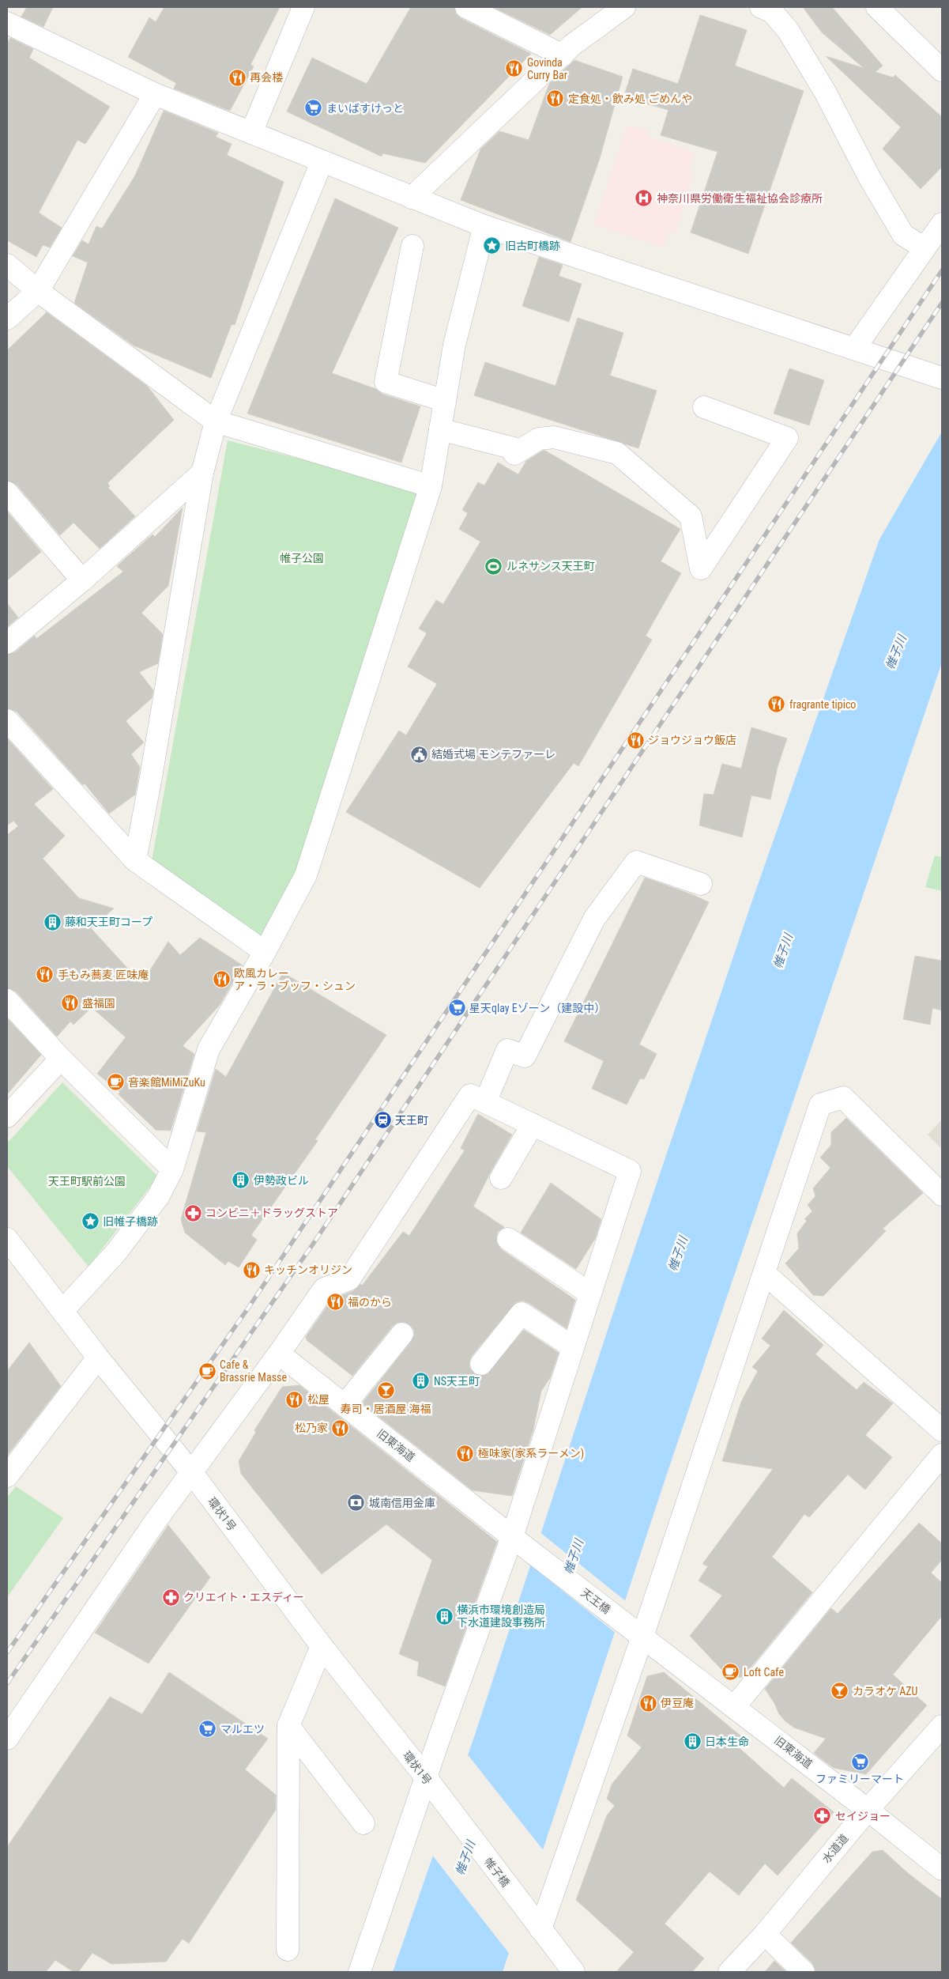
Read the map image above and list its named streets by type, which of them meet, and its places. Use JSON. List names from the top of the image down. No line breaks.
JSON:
{"streets":{"street":["旧東海道","環状1号","天王橋","水道道","帷子橋"]},"crossings":[["旧東海道","天王橋"],["旧東海道","水道道"],["環状1号","帷子橋"]],"water":["帷子川"],"parks":["帷子公園","天王町駅前公園"],"places":{"restaurant":["Govinda Curry Bar","再会楼","定食処・飲み処 ごめんや","fragrante tipico","ジョウジョウ飯店","手もみ蕎麦 匠味庵","欧風カレー ア・ラ・ブッフ・シュン","盛福園","キッチンオリジン","福のから","松屋","松乃家","極味家(家系ラーメン)","伊豆庵"],"supermarket":["まいばすけっと","星天qlay Eゾーン（建設中）","マルエツ","ファミリーマート"],"hospital":["神奈川県労働衛生福祉協会診療所"],"place":["旧古町橋跡","旧帷子橋跡"],"sports":["ルネサンス天王町"],"public building":["結婚式場 モンテファーレ"],"building":["藤和天王町コープ","伊勢政ビル","NS天王町","横浜市環境創造局 下水道建設事務所","日本生命"],"cafe":["音楽館MiMiZuKu","Cafe & Brassrie Masse","Loft Cafe"],"station":["天王町"],"pharmacy":["コンビニ＋ドラッグストア","クリエイト・エスディー","セイジョー"],"bar":["寿司・居酒屋 海福","カラオケ AZU"],"bank":["城南信用金庫"]}}
